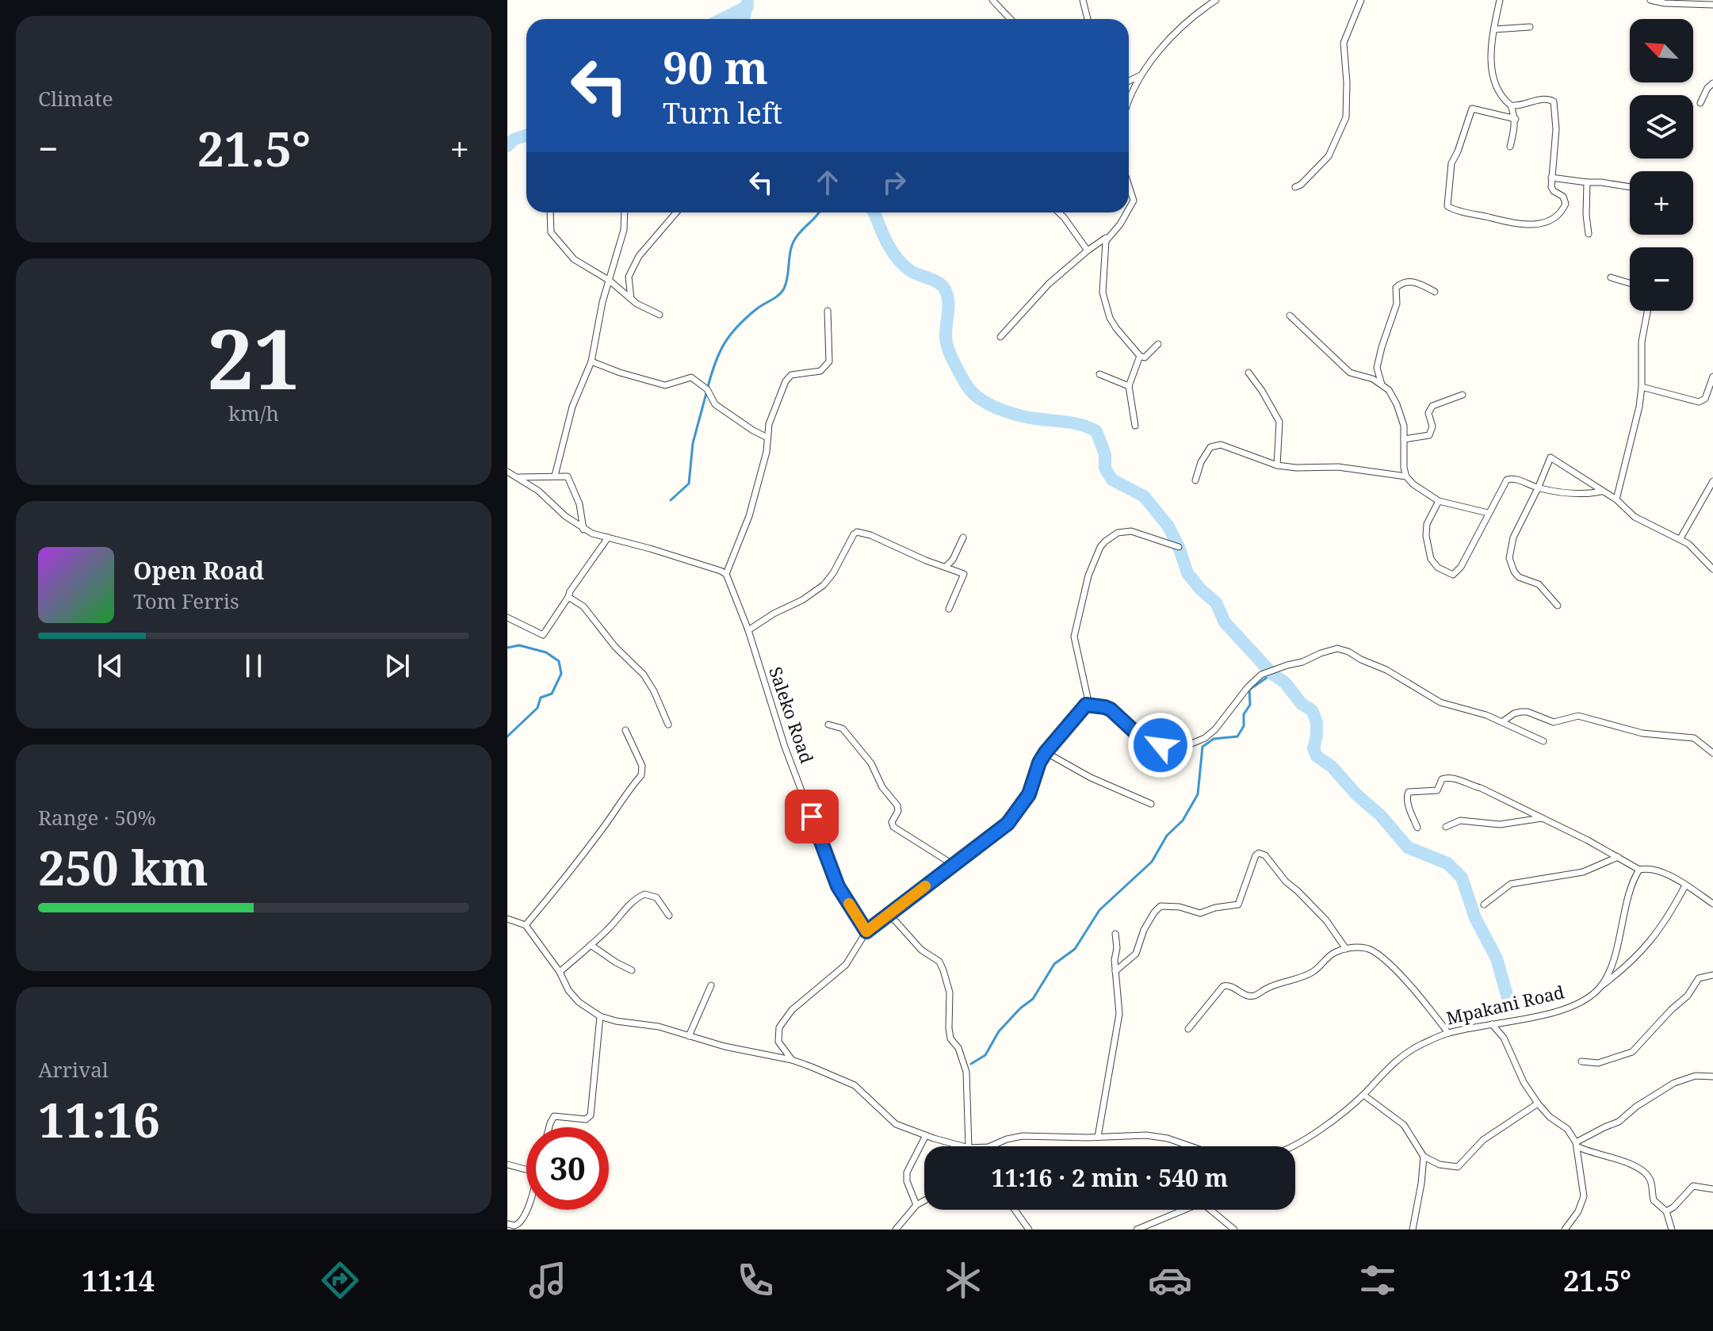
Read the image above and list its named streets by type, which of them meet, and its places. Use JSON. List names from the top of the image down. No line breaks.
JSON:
{"streets":{"street":["Saleko Road","Mpakani Road"]},"north":"top left","page":{"tile":["Climate",["21","km/h"],["Range · 50%","250 km"],["Arrival","11:16"]],"map_buttons":["+","−"],"turn":["90 m","Turn left"],"heat":["−","21.5°","+"],"song":["Open Road","Tom Ferris"],"limit":"30","trip":"11:16 · 2 min · 540 m","tabs":["11:14","21.5°"]}}
